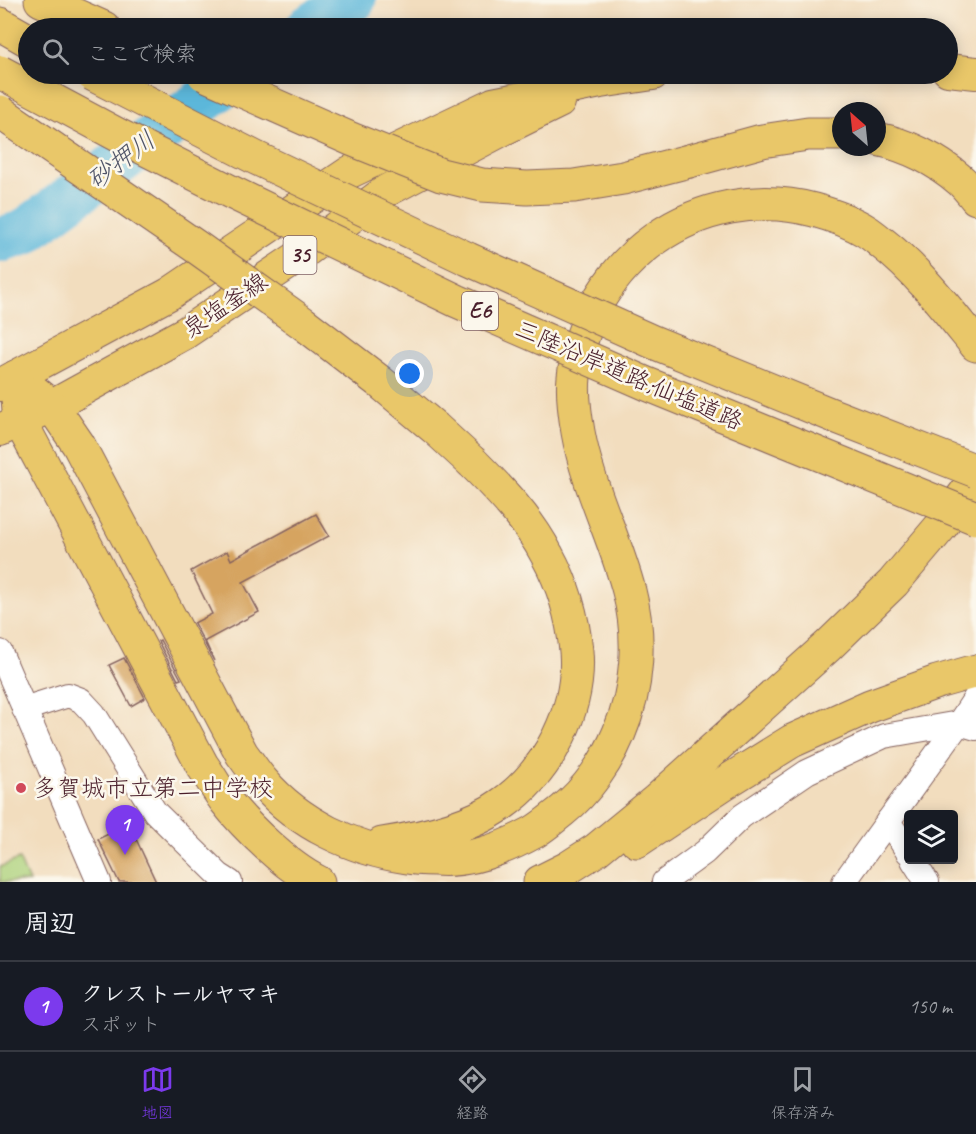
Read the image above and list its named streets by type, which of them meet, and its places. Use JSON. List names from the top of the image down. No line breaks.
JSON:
{"streets":{"highway":["E6","三陸沿岸道路;仙塩道路"],"main road":["35","泉塩釜線"]},"water":["砂押川"],"places":["多賀城市立第二中学校"],"north":"top left","page":{"search":"ここで検索","pins":"1","heading":"周辺","list":[{"mark":"1","name":"クレストールヤマキ","note":"スポット","value":"150 m"}],"nav":["地図","経路","保存済み"]}}
